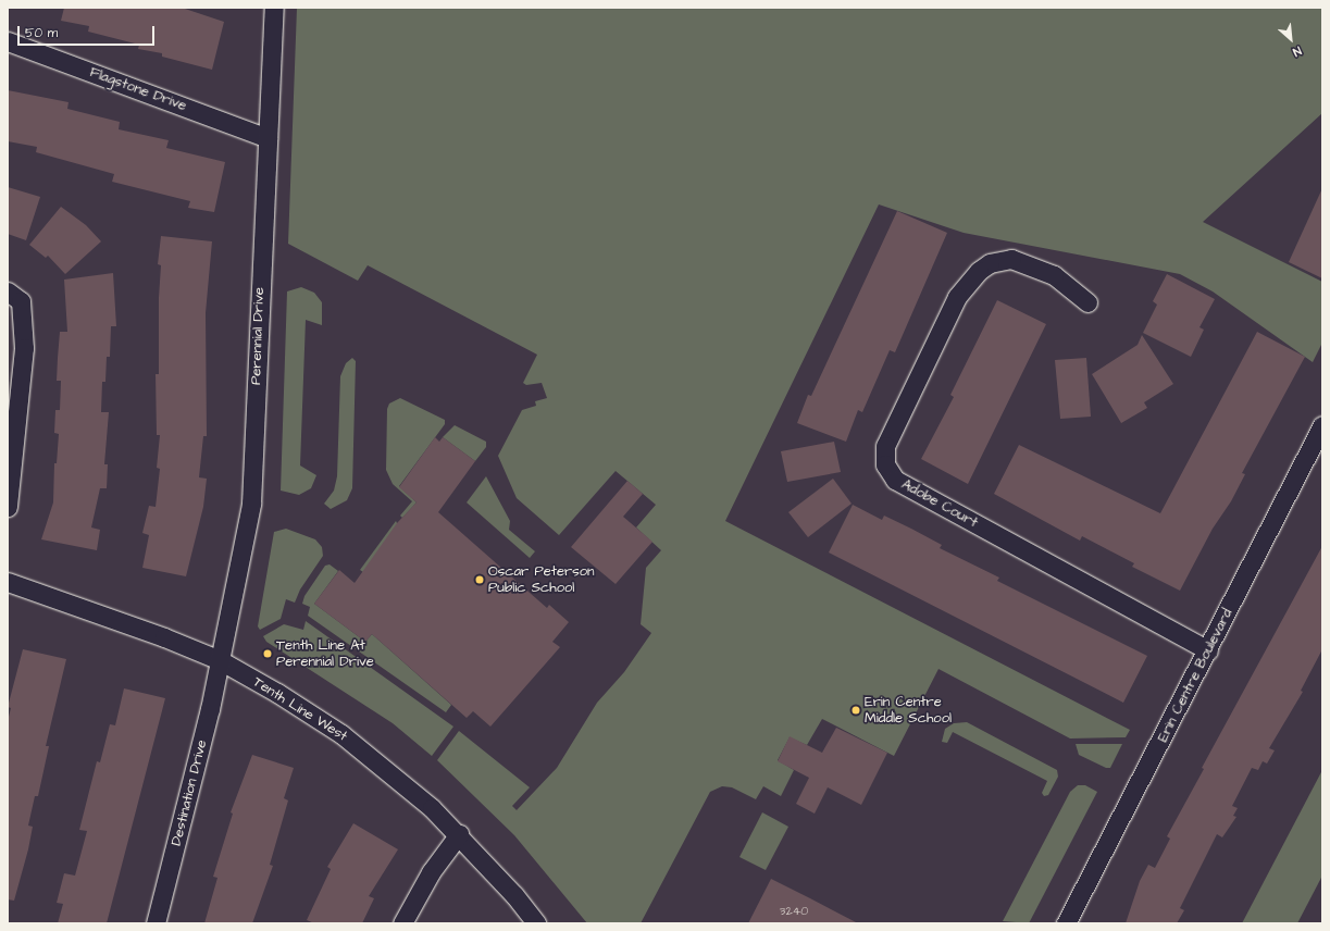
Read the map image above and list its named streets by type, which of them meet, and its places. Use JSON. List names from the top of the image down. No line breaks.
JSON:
{"streets":{"street":["Flagstone Drive","Perennial Drive","Adobe Court","Erin Centre Boulevard","Tenth Line West","Destination Drive"]},"crossings":[["Flagstone Drive","Perennial Drive"],["Perennial Drive","Tenth Line West"],["Perennial Drive","Destination Drive"],["Adobe Court","Erin Centre Boulevard"],["Tenth Line West","Destination Drive"]],"places":["Oscar Peterson Public School","Tenth Line At Perennial Drive","Erin Centre Middle School"],"house_numbers":["3240"],"scale_bar":"50 m","north":"bottom right"}
